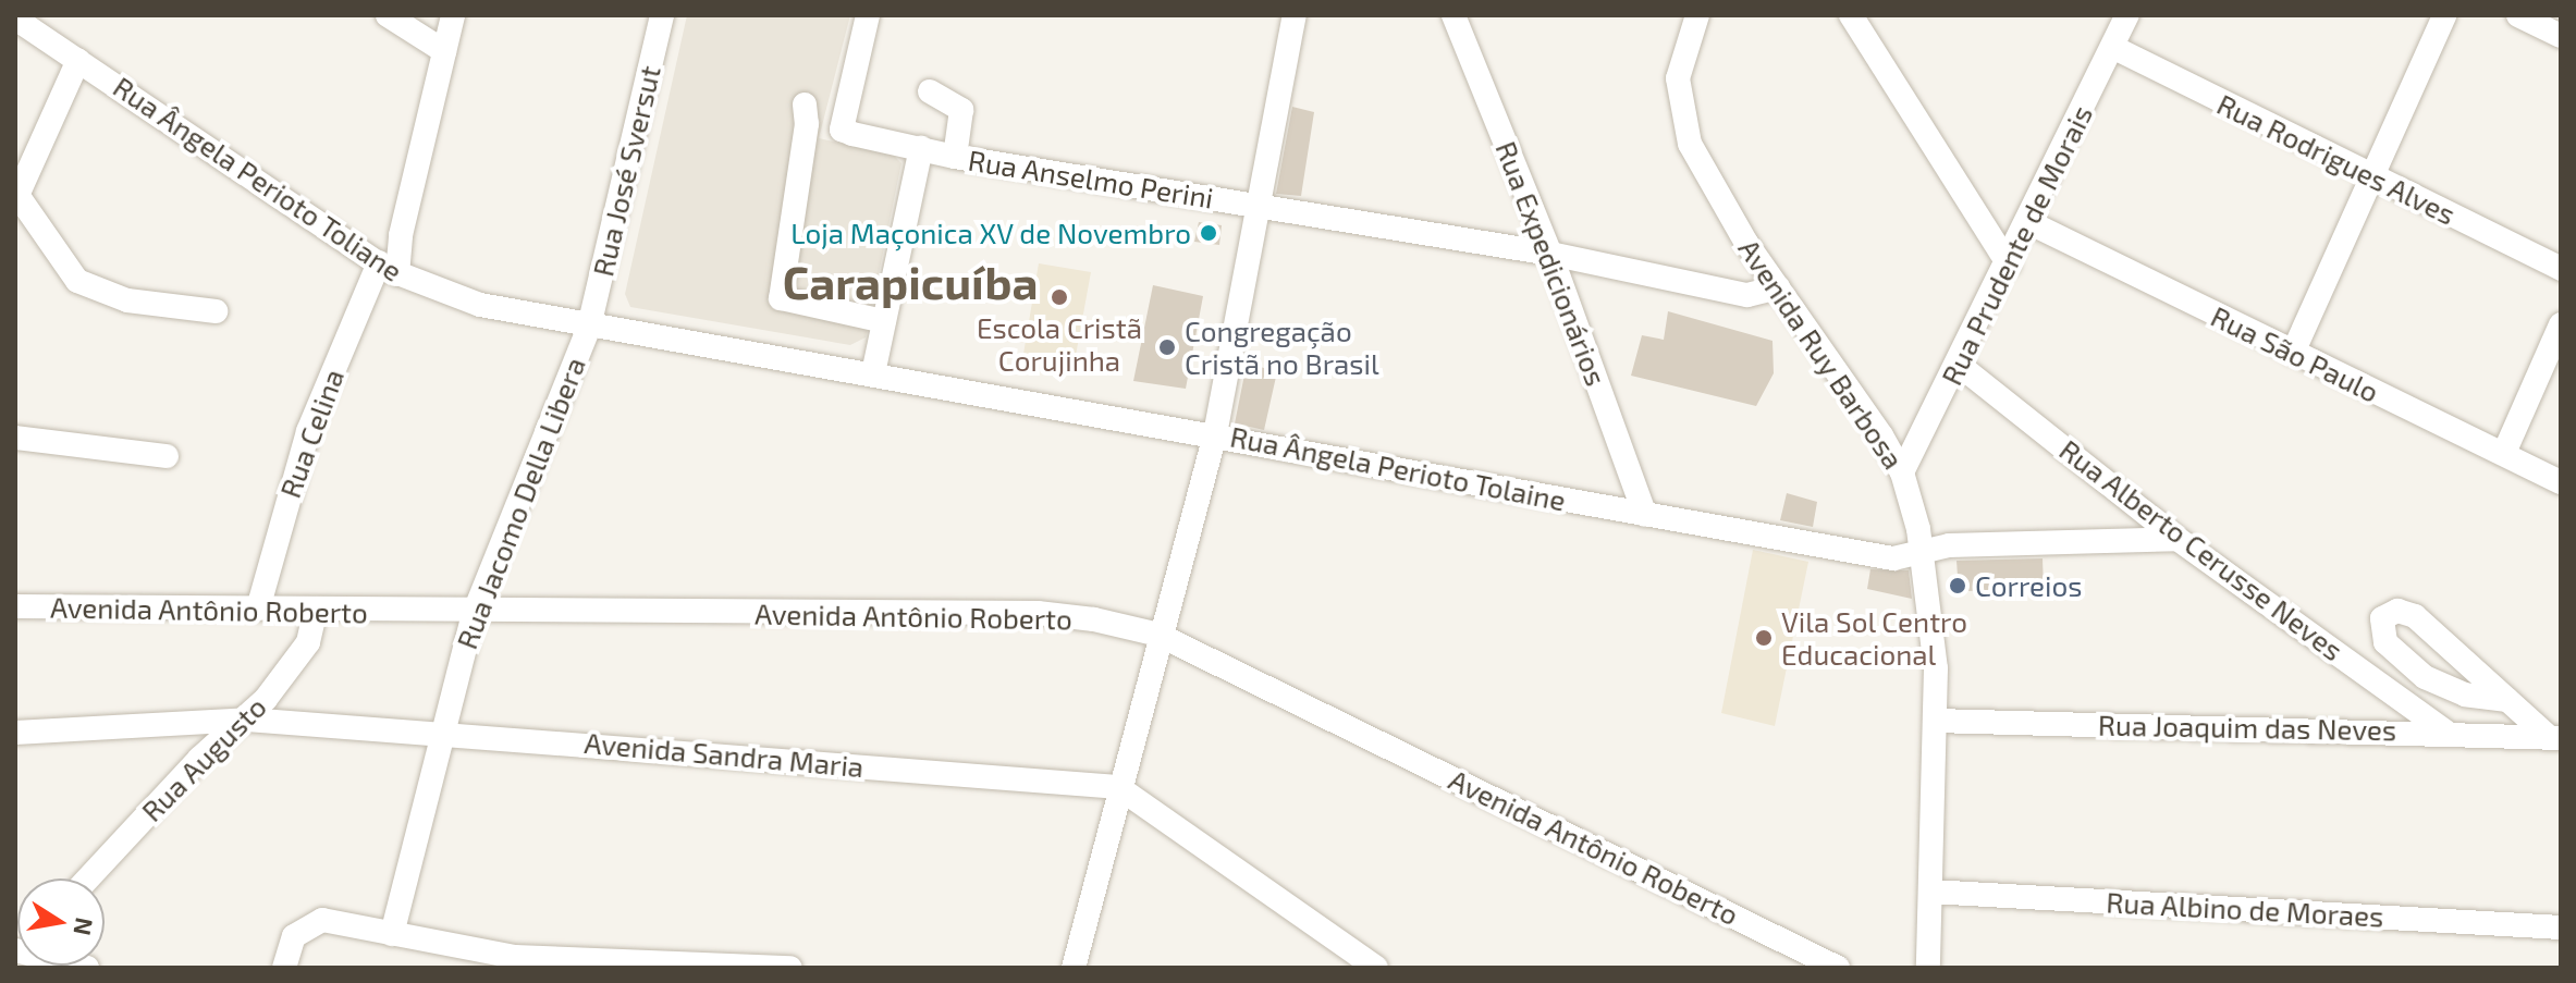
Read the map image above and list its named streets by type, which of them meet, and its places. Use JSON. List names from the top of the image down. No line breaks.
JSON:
{"streets":{"street":["Rua Rodrigues Alves","Rua José Sversut","Rua Ângela Perioto Toliane","Rua Anselmo Perini","Rua Prudente de Morais","Rua Expedicionários","Avenida Ruy Barbosa","Rua São Paulo","Rua Celina","Rua Ângela Perioto Tolaine","Rua Jacomo Della Libera","Rua Alberto Cerusse Neves","Avenida Antônio Roberto","Rua Joaquim das Neves","Avenida Sandra Maria","Rua Augusto","Rua Albino de Moraes"]},"crossings":[["Rua Rodrigues Alves","Rua Prudente de Morais"],["Rua José Sversut","Rua Ângela Perioto Toliane"],["Rua José Sversut","Rua Jacomo Della Libera"],["Rua Ângela Perioto Toliane","Rua Celina"],["Rua Ângela Perioto Toliane","Rua Ângela Perioto Tolaine"],["Rua Ângela Perioto Toliane","Rua Jacomo Della Libera"],["Rua Anselmo Perini","Rua Expedicionários"],["Rua Anselmo Perini","Avenida Ruy Barbosa"],["Rua Prudente de Morais","Avenida Ruy Barbosa"],["Rua Prudente de Morais","Rua São Paulo"],["Rua Prudente de Morais","Rua Alberto Cerusse Neves"],["Rua Expedicionários","Rua Ângela Perioto Tolaine"],["Avenida Ruy Barbosa","Rua Ângela Perioto Tolaine"],["Avenida Ruy Barbosa","Rua Joaquim das Neves"],["Avenida Ruy Barbosa","Rua Albino de Moraes"],["Rua Celina","Avenida Antônio Roberto"],["Rua Ângela Perioto Tolaine","Rua Alberto Cerusse Neves"],["Rua Jacomo Della Libera","Avenida Antônio Roberto"],["Rua Jacomo Della Libera","Avenida Sandra Maria"],["Rua Alberto Cerusse Neves","Rua Joaquim das Neves"],["Avenida Antônio Roberto","Rua Augusto"],["Avenida Sandra Maria","Rua Augusto"]],"districts":["Carapicuíba"],"places":["Loja Maçonica XV de Novembro","Escola Cristã Corujinha","Congregação Cristã no Brasil","Correios","Vila Sol Centro Educacional"],"north":"right"}
